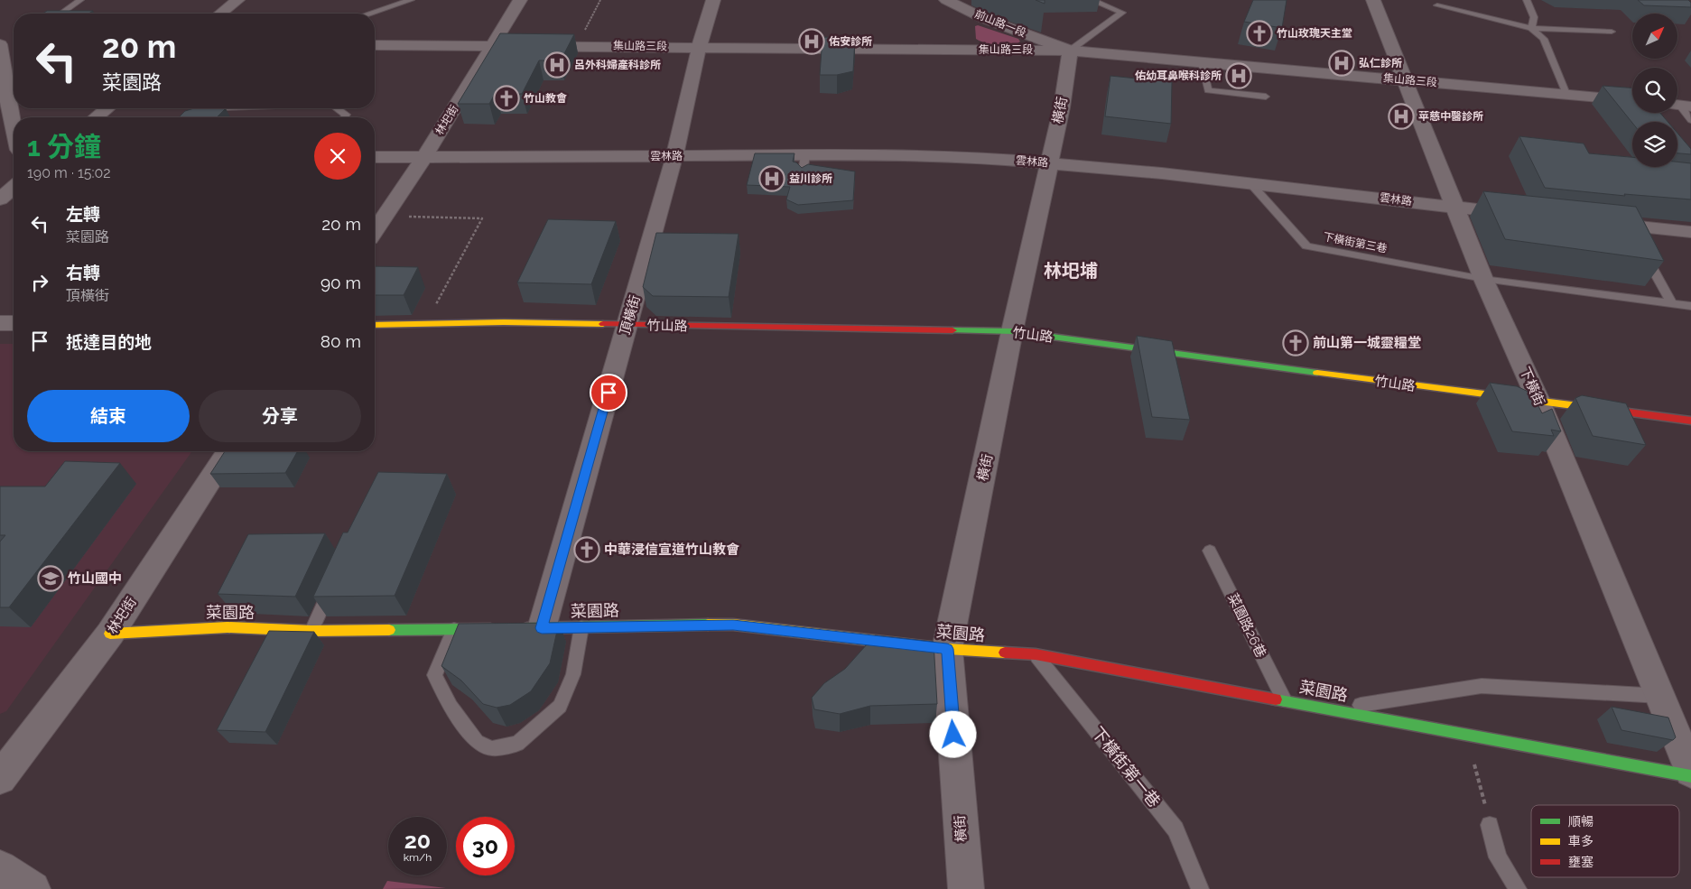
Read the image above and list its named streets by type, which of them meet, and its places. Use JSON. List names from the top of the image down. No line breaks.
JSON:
{"streets":{"street":["前山路一段","集山路三段","橫街","林圯街","雲林路","頂橫街","竹山路","下橫街","菜園路"],"lane":["下橫街第三巷","菜園路26巷","下橫街第一巷"]},"crossings":[["前山路一段","集山路三段"],["前山路一段","橫街"],["集山路三段","橫街"],["集山路三段","林圯街"],["集山路三段","頂橫街"],["集山路三段","下橫街"],["橫街","雲林路"],["橫街","竹山路"],["橫街","菜園路"],["林圯街","雲林路"],["林圯街","菜園路"],["雲林路","下橫街第三巷"],["雲林路","頂橫街"],["雲林路","下橫街"],["下橫街第三巷","下橫街"],["頂橫街","竹山路"],["頂橫街","菜園路"],["竹山路","下橫街"],["菜園路","菜園路26巷"],["菜園路","下橫街第一巷"]],"districts":["林圯埔"],"places":{"church":["竹山玫瑰天主堂","竹山教會","前山第一城靈糧堂","中華浸信宣道竹山教會"],"hospital":["佑安診所","弘仁診所","呂外科婦產科診所","佑幼耳鼻喉科診所","苹慈中醫診所","益川診所"],"school or university":["竹山國中"]},"legend":["順暢","車多","壅塞"],"north":"top right","page":{"turn":["20 m","菜園路"],"heading":["1 分鐘","190 m · 15:02"],"list":[{"name":"左轉","note":"菜園路","value":"20 m"},{"name":"右轉","note":"頂橫街","value":"90 m"},{"name":"抵達目的地","value":"80 m"}],"buttons":["結束","分享"],"speed":"20 km/h","limit":"30"}}
